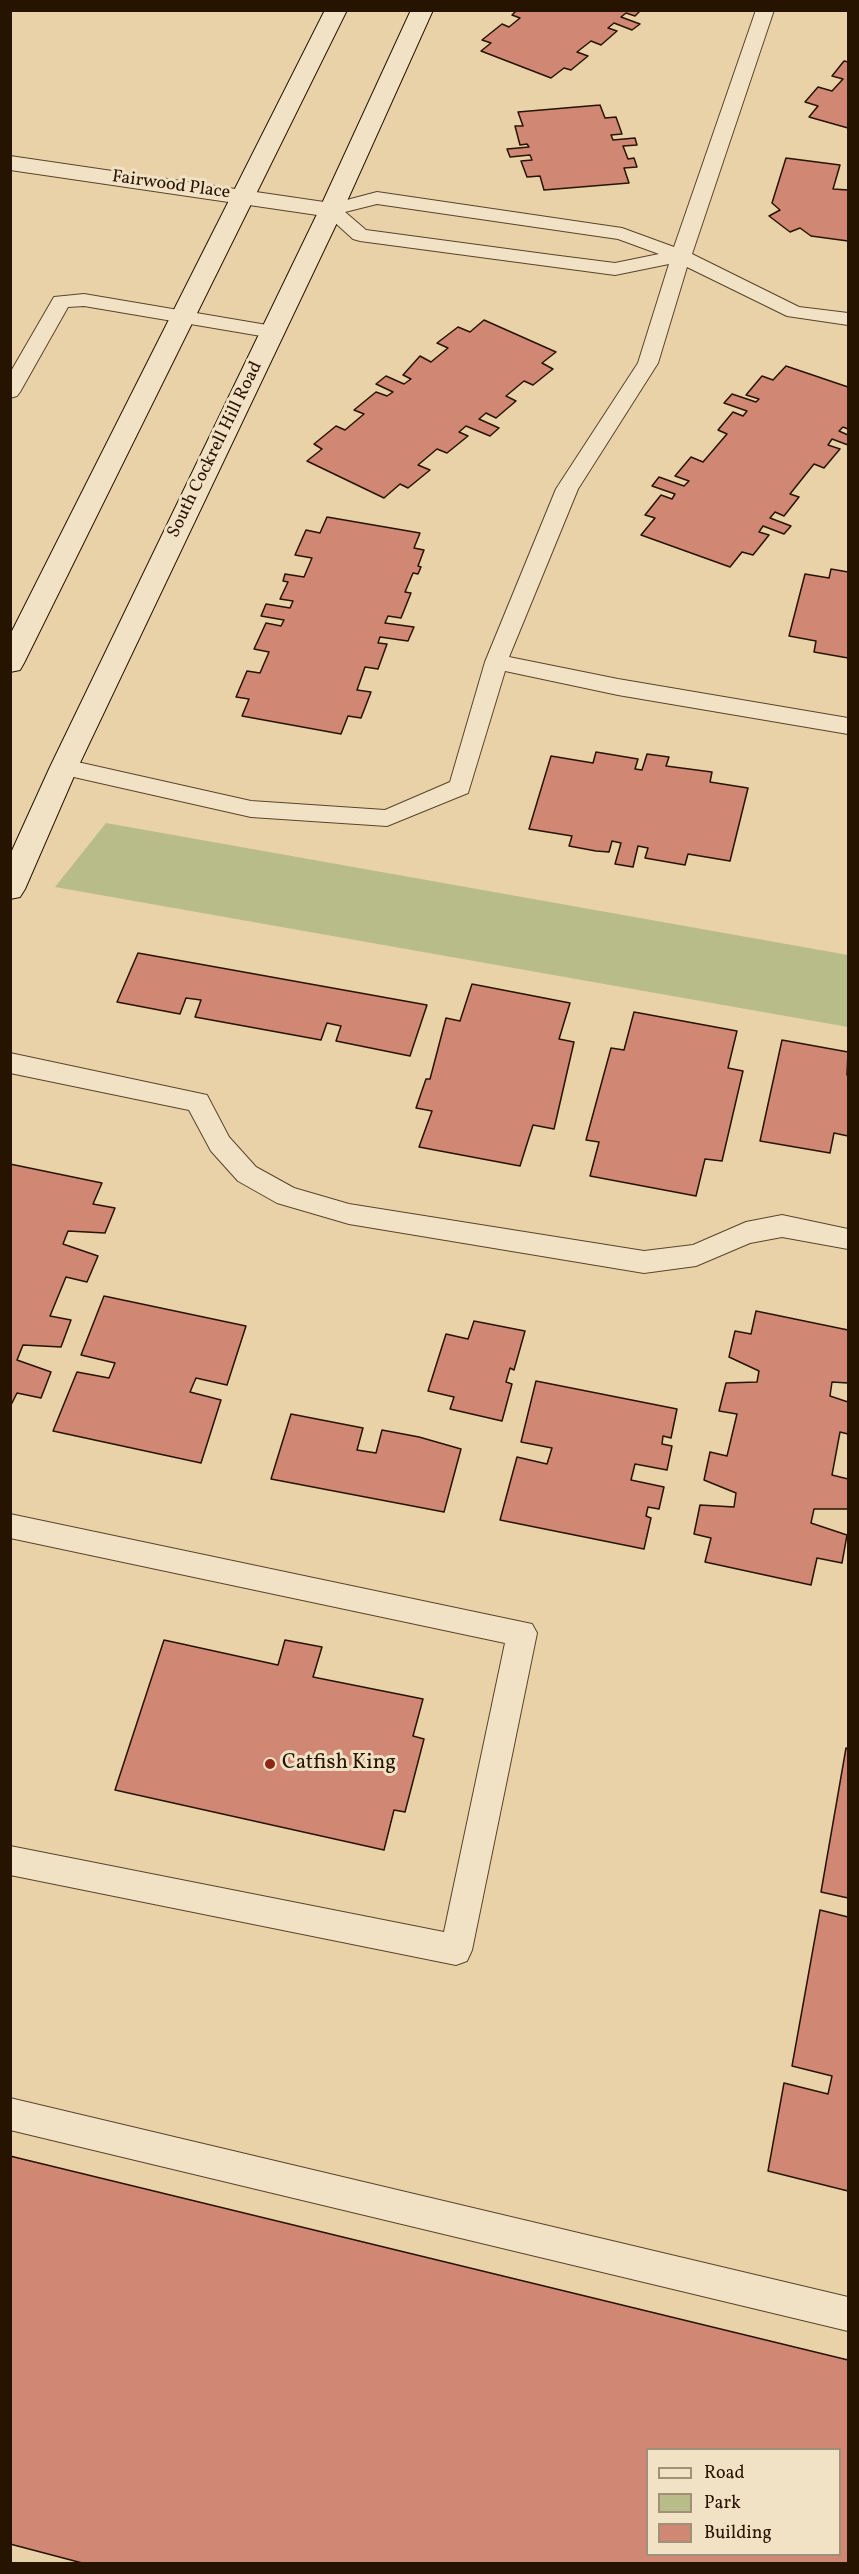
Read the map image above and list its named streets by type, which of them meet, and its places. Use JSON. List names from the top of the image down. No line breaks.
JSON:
{"streets":{"main road":["Fairwood Place","South Cockrell Hill Road"]},"crossings":[["Fairwood Place","South Cockrell Hill Road"]],"places":["Catfish King"],"legend":["Road","Park","Building"]}
